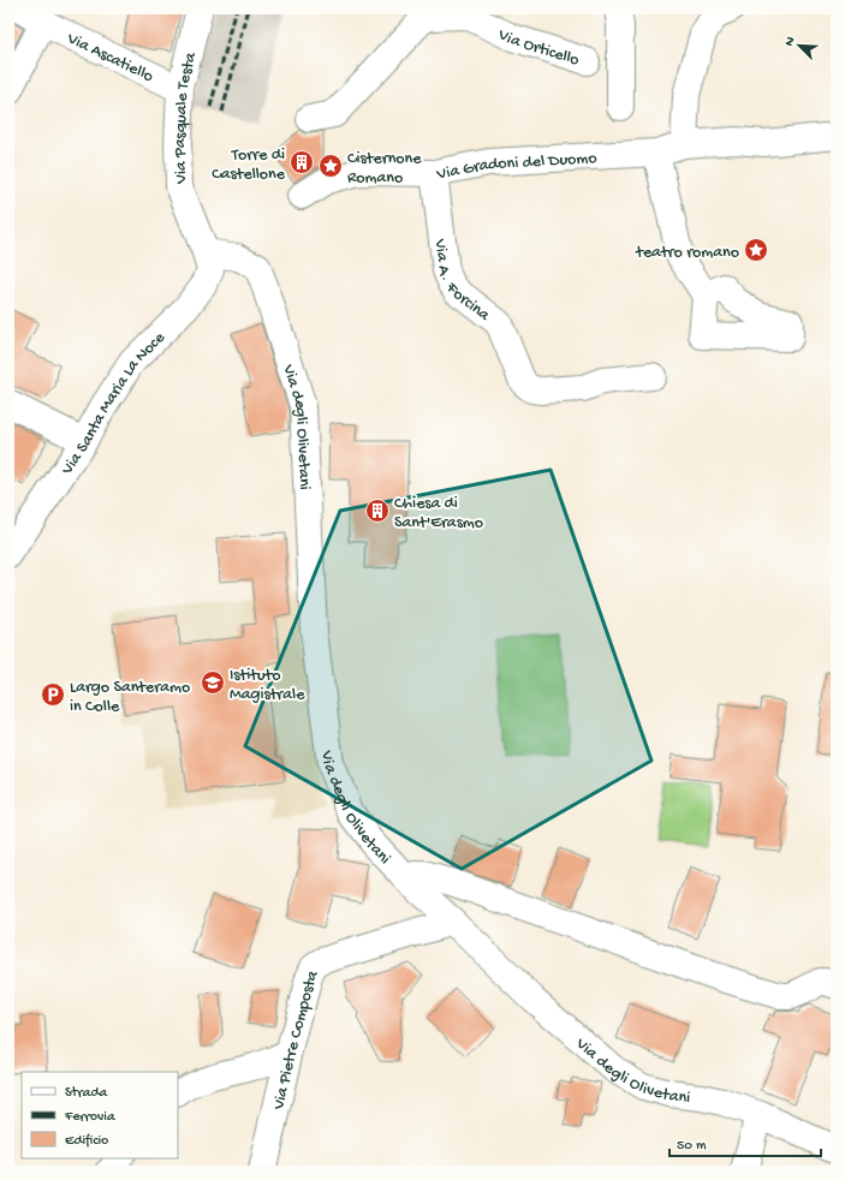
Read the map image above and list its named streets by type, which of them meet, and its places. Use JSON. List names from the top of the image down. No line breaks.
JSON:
{"streets":{"street":["Via Orticello","Via Ascatiello","Via Pasquale Testa","Via Gradoni del Duomo","Via A. Forcina","Via Santa Maria La Noce","Via degli Olivetani","Via Pietre Composta"]},"crossings":[["Via Ascatiello","Via Pasquale Testa"],["Via Pasquale Testa","Via Santa Maria La Noce"],["Via Pasquale Testa","Via degli Olivetani"],["Via Gradoni del Duomo","Via A. Forcina"],["Via Santa Maria La Noce","Via degli Olivetani"],["Via degli Olivetani","Via Pietre Composta"]],"places":{"building":["Torre di Castellone","Chiesa di Sant'Erasmo"],"place":["Cisternone Romano","teatro romano"],"school or university":["Istituto Magistrale"],"parking":["Largo Santeramo in Colle"]},"legend":["Strada","Ferrovia","Edificio"],"scale_bar":"50 m","north":"top left"}
